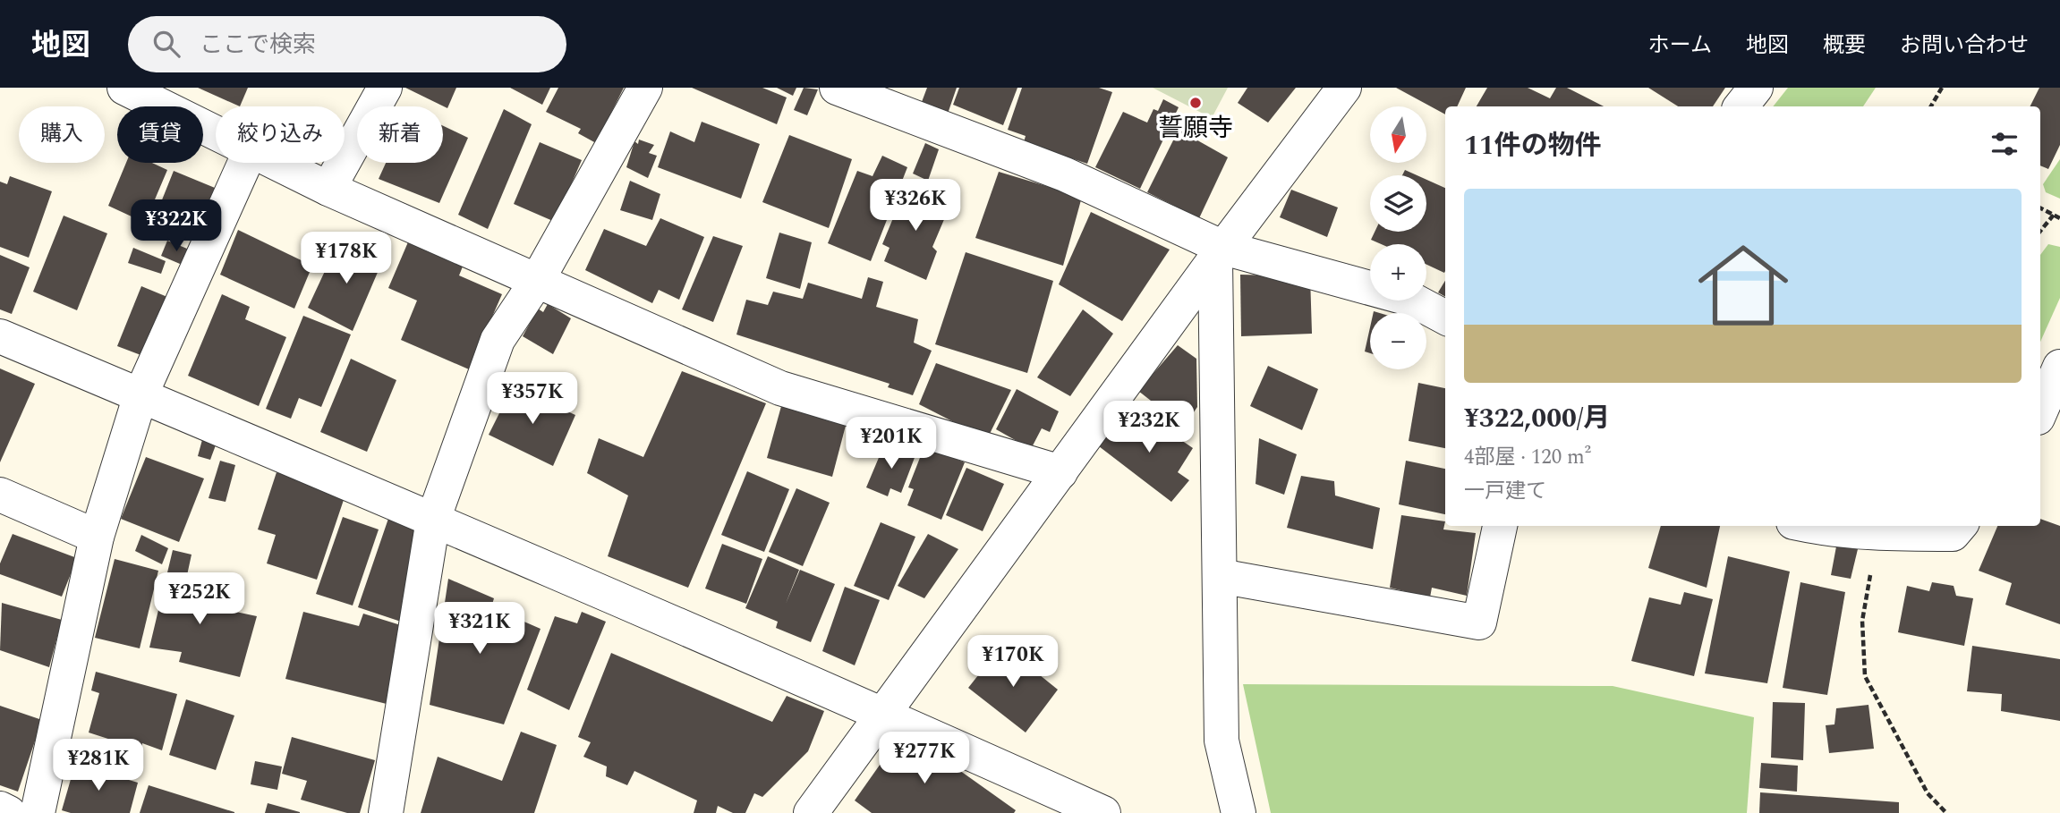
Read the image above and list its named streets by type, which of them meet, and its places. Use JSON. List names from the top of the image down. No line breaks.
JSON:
{"places":["誓願寺"],"north":"bottom","page":{"header":"地図","search":"ここで検索","nav":["ホーム","地図","概要","お問い合わせ"],"map_buttons":["+","−"],"chip":["購入","賃貸","絞り込み","新着"],"heading":"11件の物件","price":["¥326K","¥322K","¥178K","¥357K","¥232K","¥201K","¥252K","¥321K","¥170K","¥277K","¥281K"],"list":[{"name":"¥322,000/月","note":"4部屋 · 120 m² · 一戸建て"}]}}
